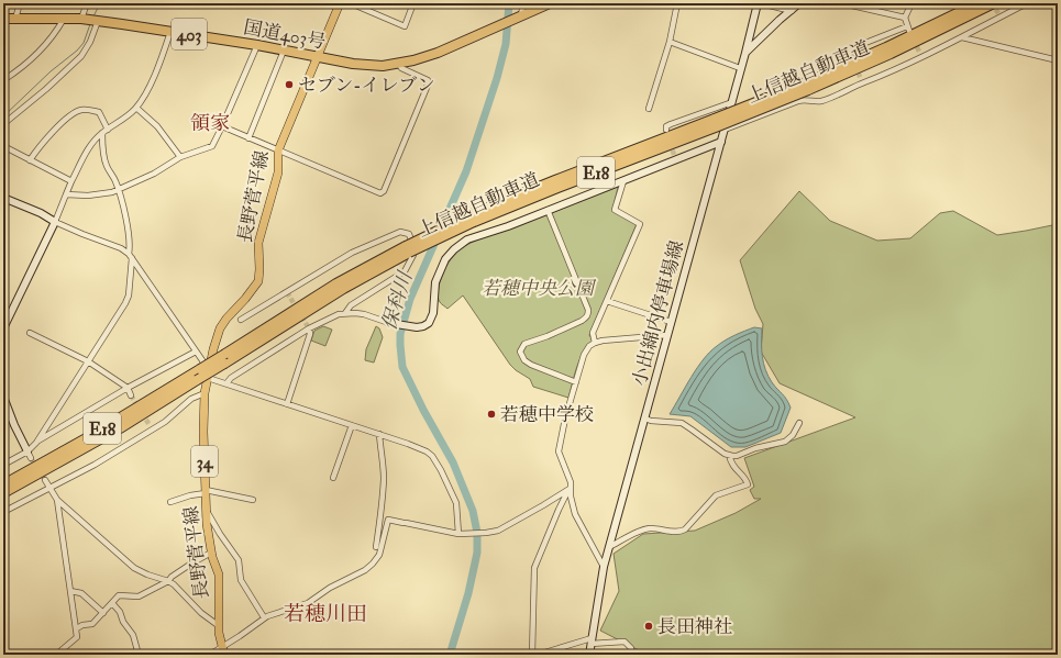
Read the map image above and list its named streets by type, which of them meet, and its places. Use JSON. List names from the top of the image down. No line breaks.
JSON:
{"streets":{"highway":["403","国道403号","上信越自動車道","E18"],"main road":["長野菅平線","34"],"street":["小出綿内停車場線"]},"crossings":[["国道403号","長野菅平線"],["上信越自動車道","小出綿内停車場線"]],"districts":["領家","若穂川田"],"water":["保科川"],"parks":["若穂中央公園"],"places":["セブン-イレブン","若穂中学校","長田神社"]}
